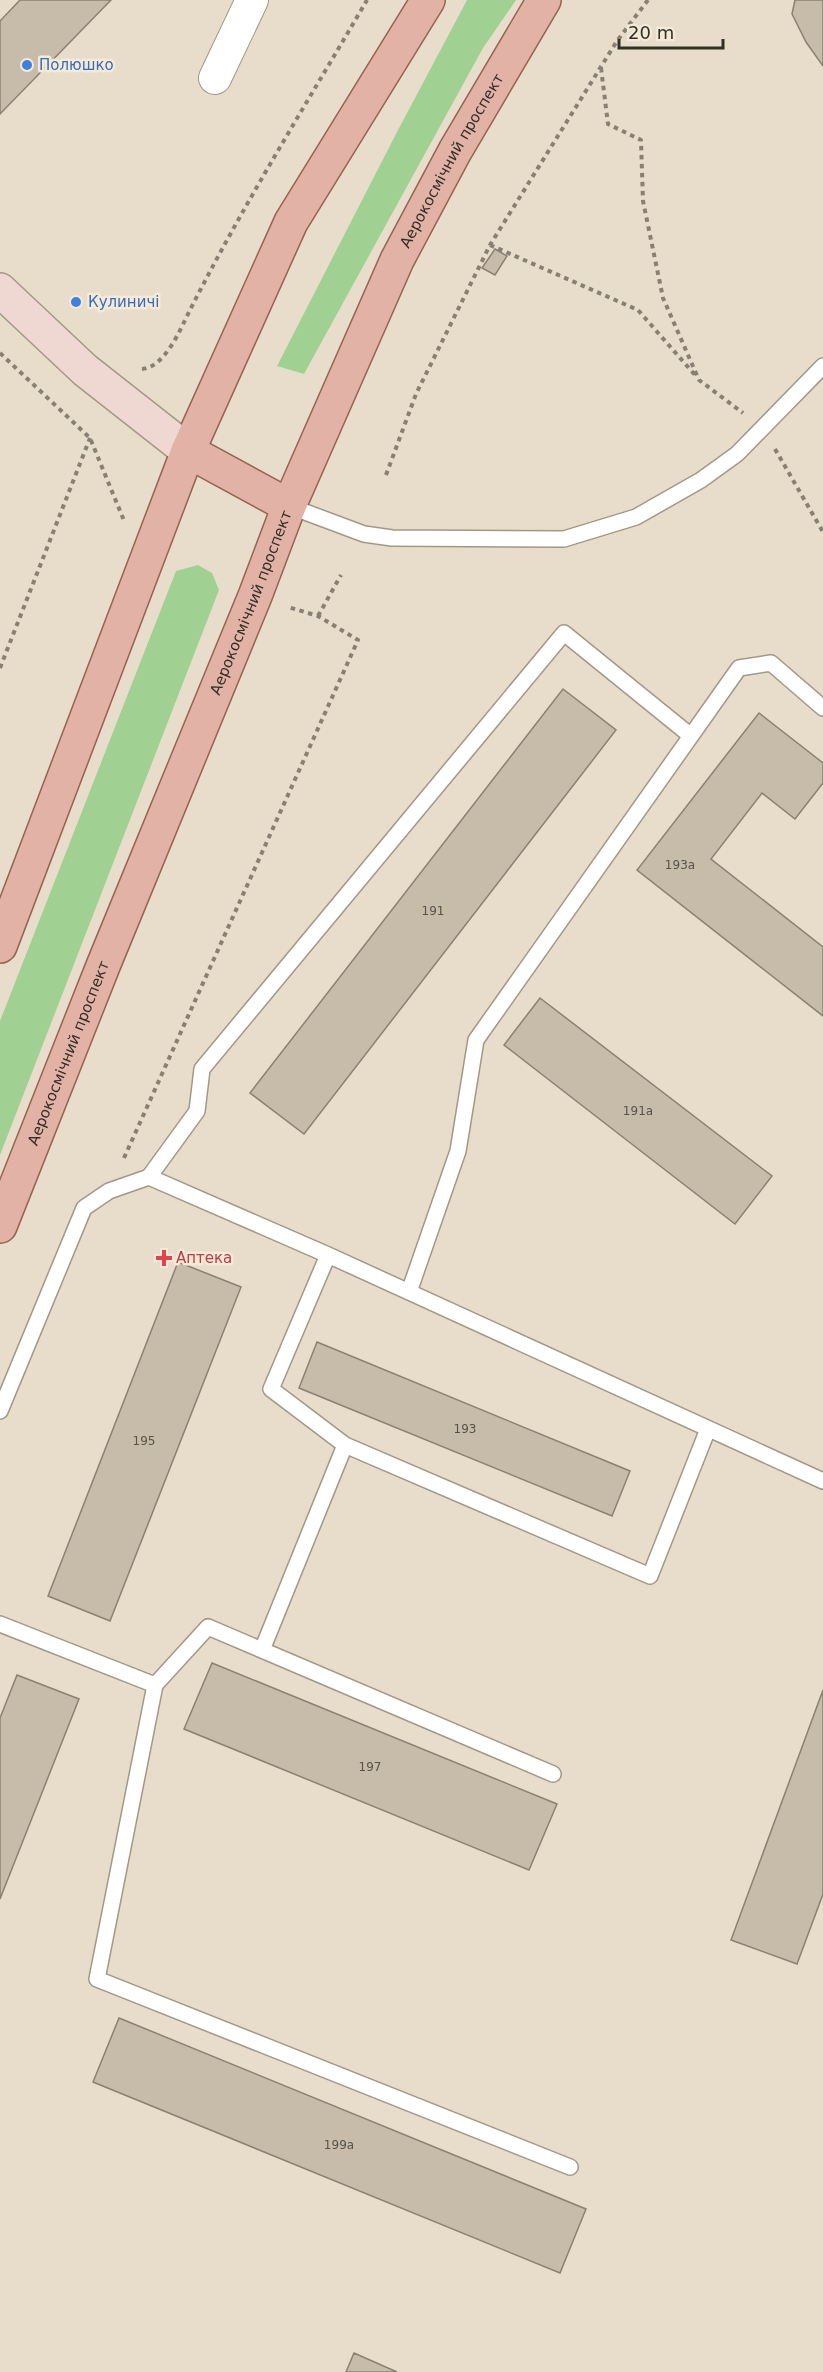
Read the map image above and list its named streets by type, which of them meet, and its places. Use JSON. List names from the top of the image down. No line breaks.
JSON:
{"streets":{"main road":["Аерокосмічний проспект"]},"places":{"other":["Полюшко","Кулиничі"],"health":["Аптека"]},"house_numbers":["193а","191","191а","193","195","197","199а"],"scale_bar":"20 m"}
